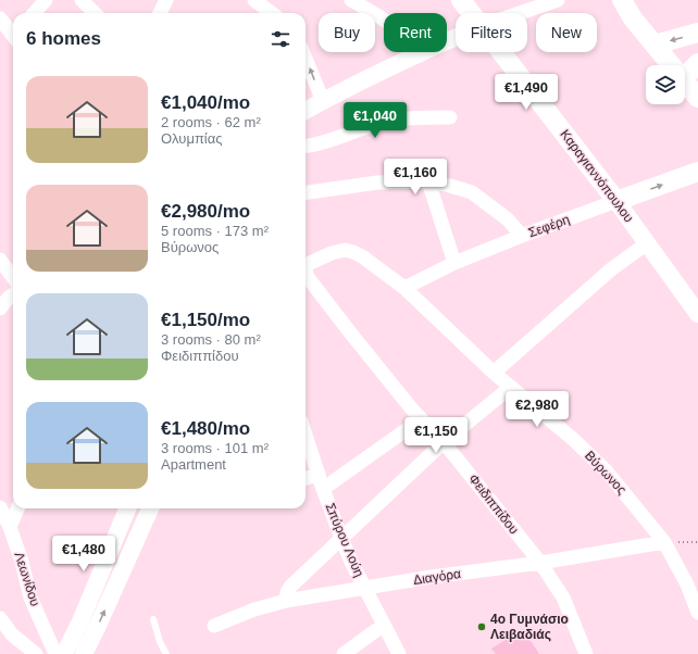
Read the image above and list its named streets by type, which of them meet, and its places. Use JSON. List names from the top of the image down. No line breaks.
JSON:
{"streets":{"main road":["Καραγιαννόπουλου","Σεφέρη"],"street":["Βύρωνος","Φειδιππίδου","Σπύρου Λούη","Διαγόρα","Λεωνίδου"]},"crossings":[["Καραγιαννόπουλου","Σεφέρη"],["Σεφέρη","Βύρωνος"],["Βύρωνος","Φειδιππίδου"],["Βύρωνος","Διαγόρα"],["Φειδιππίδου","Διαγόρα"],["Σπύρου Λούη","Διαγόρα"]],"places":["4o Γυμνάσιο Λειβαδιάς"],"page":{"chip":["Buy","Rent","Filters","New"],"heading":"6 homes","list":[{"name":"€1,040/mo","note":"2 rooms · 62 m² · Ολυμπίας"},{"name":"€2,980/mo","note":"5 rooms · 173 m² · Βύρωνος"},{"name":"€1,150/mo","note":"3 rooms · 80 m² · Φειδιππίδου"},{"name":"€1,480/mo","note":"3 rooms · 101 m² · Apartment"}],"price":["€1,490","€1,040","€1,160","€2,980","€1,150","€1,480"]}}
